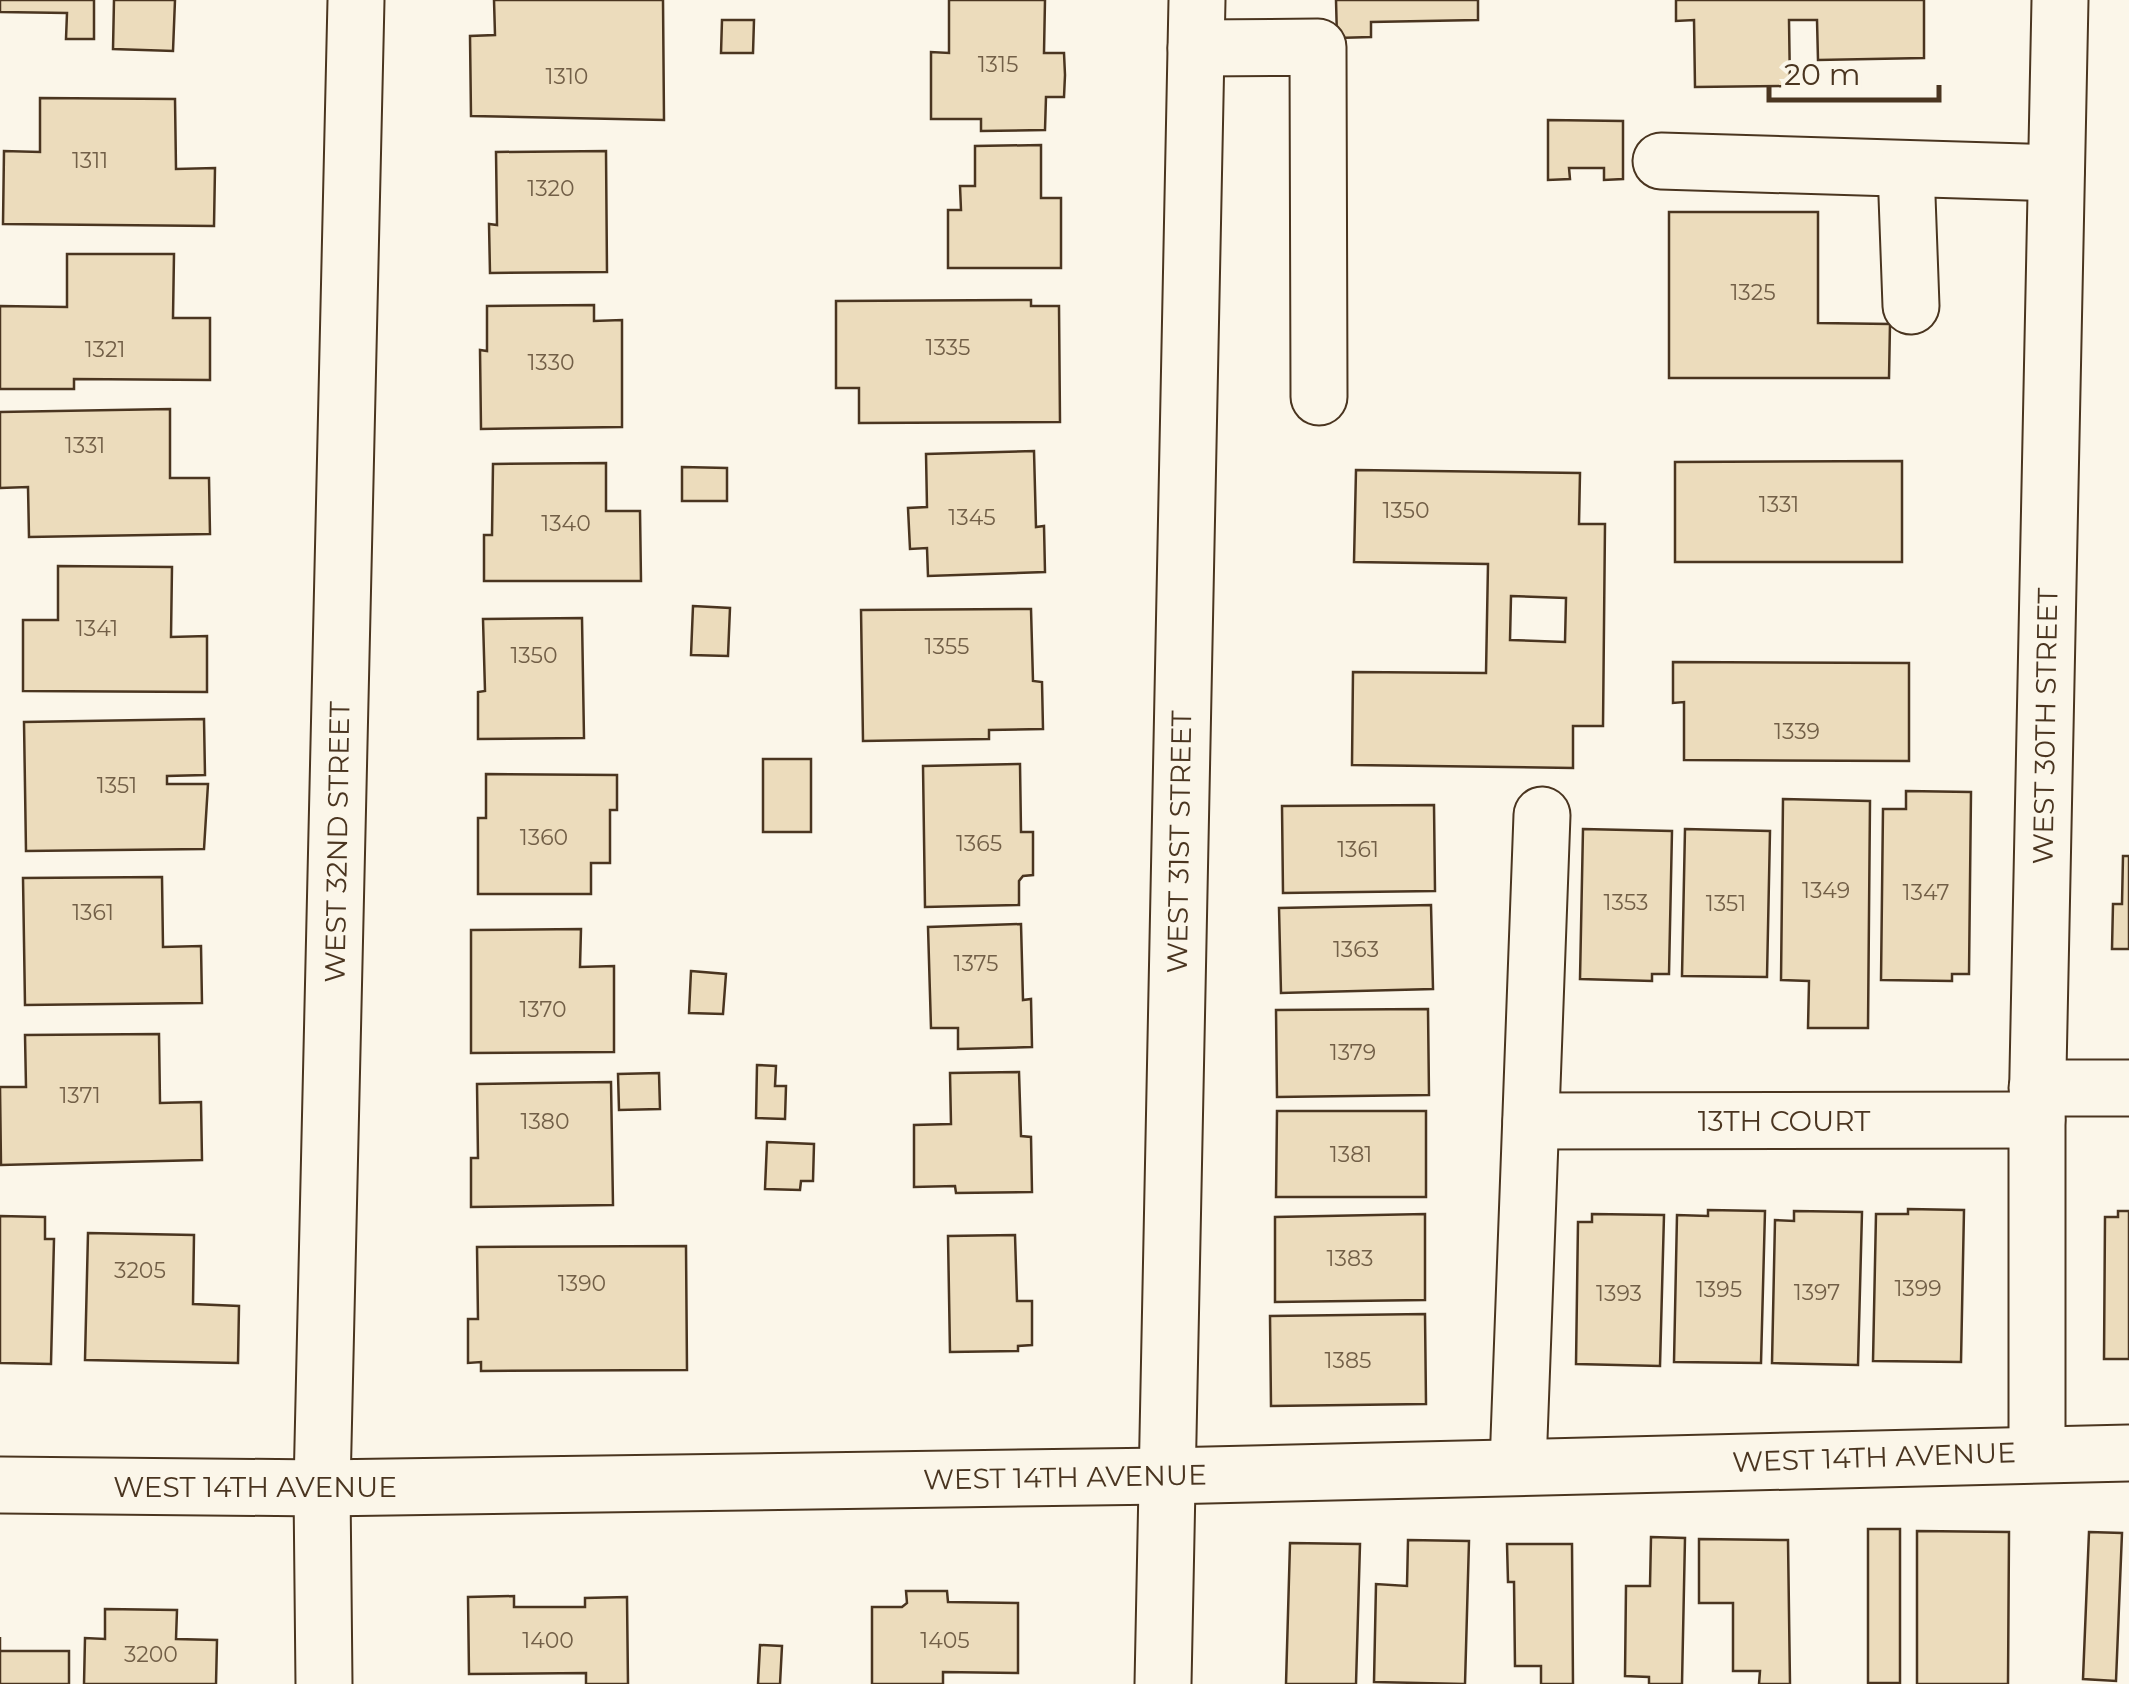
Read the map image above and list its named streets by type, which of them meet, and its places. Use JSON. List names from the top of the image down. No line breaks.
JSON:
{"streets":{"street":["WEST 30TH STREET","WEST 32ND STREET","WEST 31ST STREET","13TH COURT","WEST 14TH AVENUE"]},"crossings":[["WEST 30TH STREET","13TH COURT"],["WEST 30TH STREET","WEST 14TH AVENUE"],["WEST 32ND STREET","WEST 14TH AVENUE"],["WEST 31ST STREET","WEST 14TH AVENUE"]],"house_numbers":["1315","1310","1311","1320","1325","1335","1321","1330","1331","1331","1350","1345","1340","1341","1355","1350","1339","1351","1360","1365","1361","1349","1347","1353","1351","1361","1363","1375","1370","1379","1371","1380","1381","1383","3205","1390","1399","1395","1397","1393","1385","1400","1405","3200"],"scale_bar":"20 m"}
